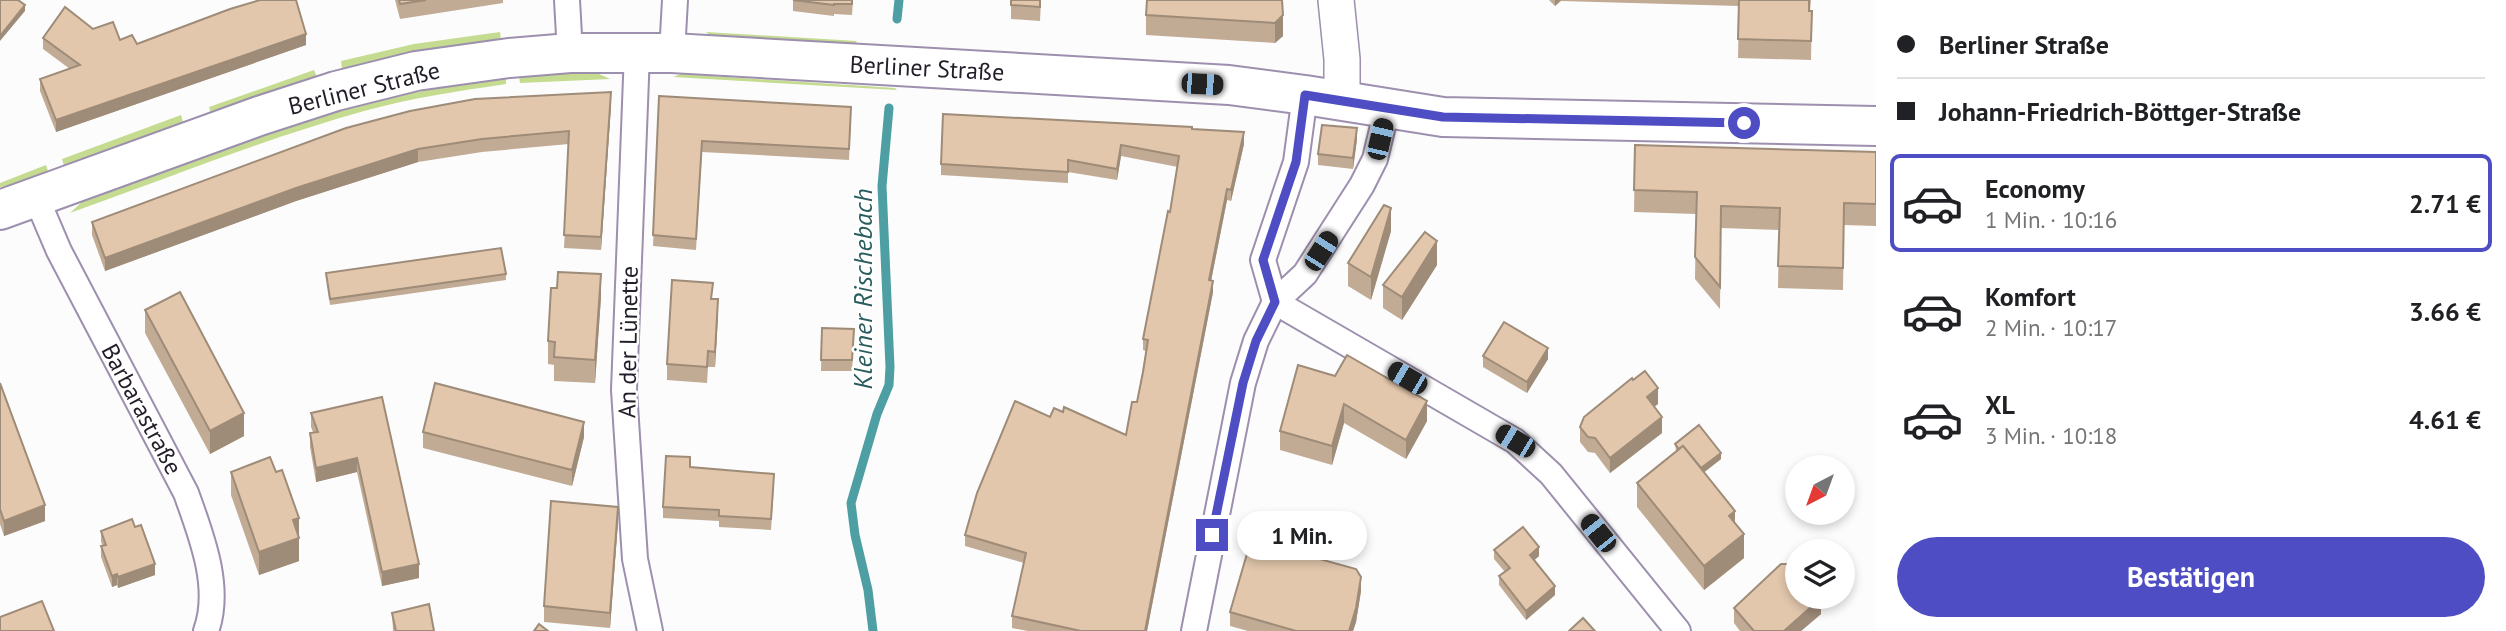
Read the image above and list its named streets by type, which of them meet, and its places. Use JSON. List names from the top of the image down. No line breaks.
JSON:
{"streets":{"main road":["Berliner Straße"],"street":["An der Lünette","Barbarastraße"]},"crossings":[["Berliner Straße","An der Lünette"],["Berliner Straße","Barbarastraße"]],"water":["Kleiner Rischebach"],"north":"bottom left","page":{"banner":["Berliner Straße","Johann-Friedrich-Böttger-Straße"],"list":[{"name":"Economy","note":"1 Min. · 10:16","value":"2.71 €"},{"name":"Komfort","note":"2 Min. · 10:17","value":"3.66 €"},{"name":"XL","note":"3 Min. · 10:18","value":"4.61 €"}],"bubble":"1 Min.","buttons":"Bestätigen"}}
